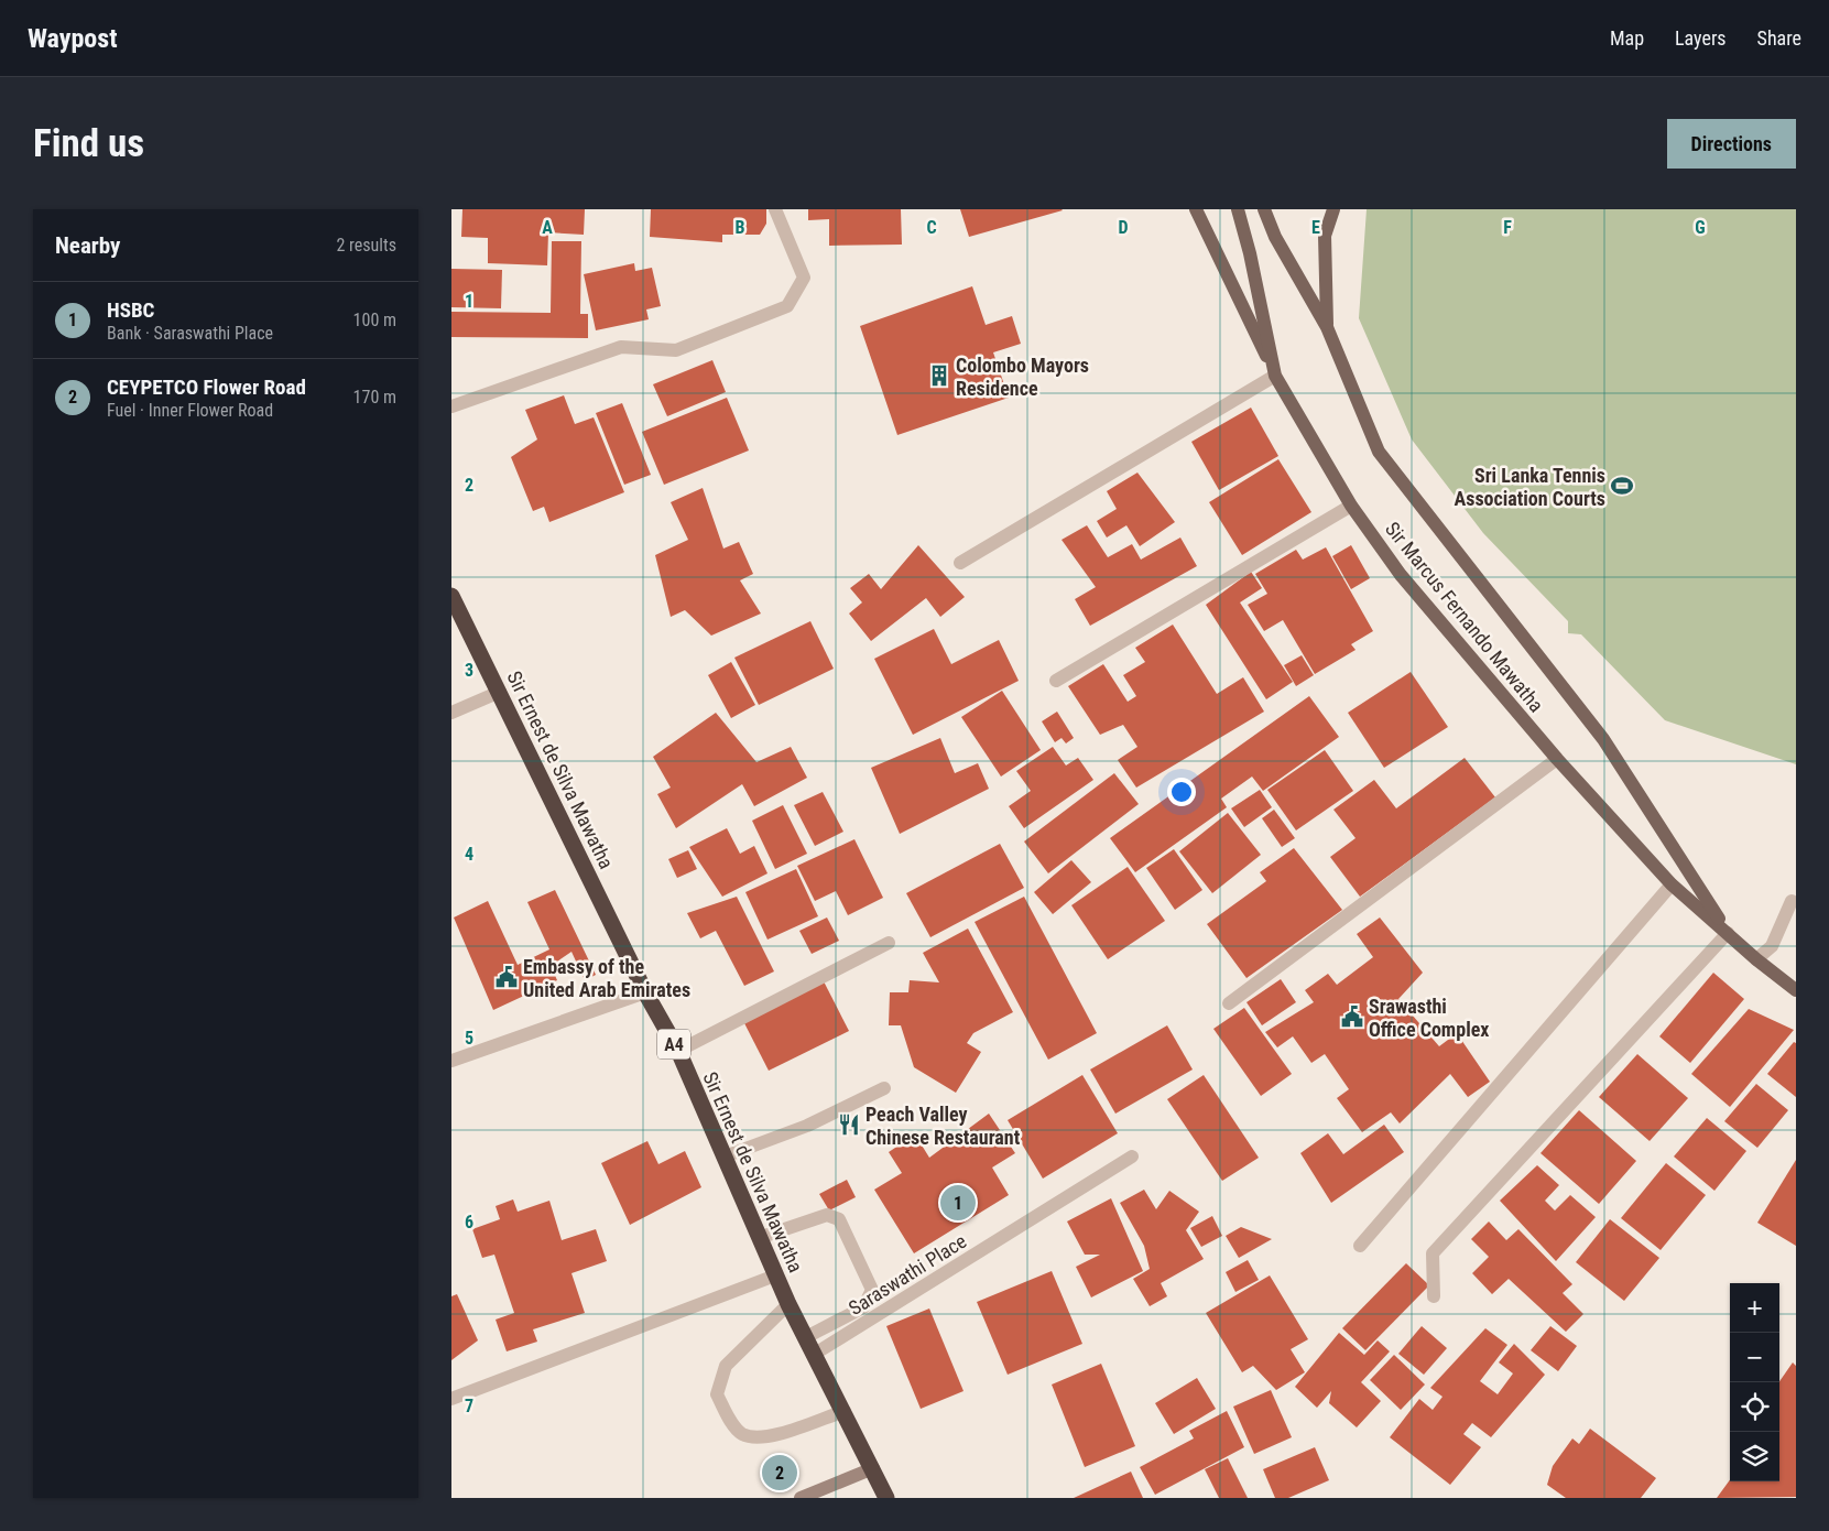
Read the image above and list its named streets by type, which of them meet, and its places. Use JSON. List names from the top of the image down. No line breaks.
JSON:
{"streets":{"highway":["Sir Ernest de Silva Mawatha","A4"],"main road":["Sir Marcus Fernando Mawatha"],"street":["Saraswathi Place"]},"crossings":[["Sir Ernest de Silva Mawatha","Saraswathi Place"]],"places":{"building":["Colombo Mayors Residence"],"sports":["Sri Lanka Tennis Association Courts"],"public building":["Embassy of the United Arab Emirates","Srawasthi Office Complex"],"restaurant":["Peach Valley Chinese Restaurant"]},"page":{"header":"Waypost","nav":["Map","Layers","Share"],"buttons":"Directions","title":"Find us","heading":["Nearby","2 results"],"list":[{"mark":"1","name":"HSBC","note":"Bank · Saraswathi Place","value":"100 m"},{"mark":"2","name":"CEYPETCO Flower Road","note":"Fuel · Inner Flower Road","value":"170 m"}],"pins":["1","2"],"map_buttons":["+","−"]},"grid":{"columns":["A","B","C","D","E","F","G"],"rows":["1","2","3","4","5","6","7"]}}
